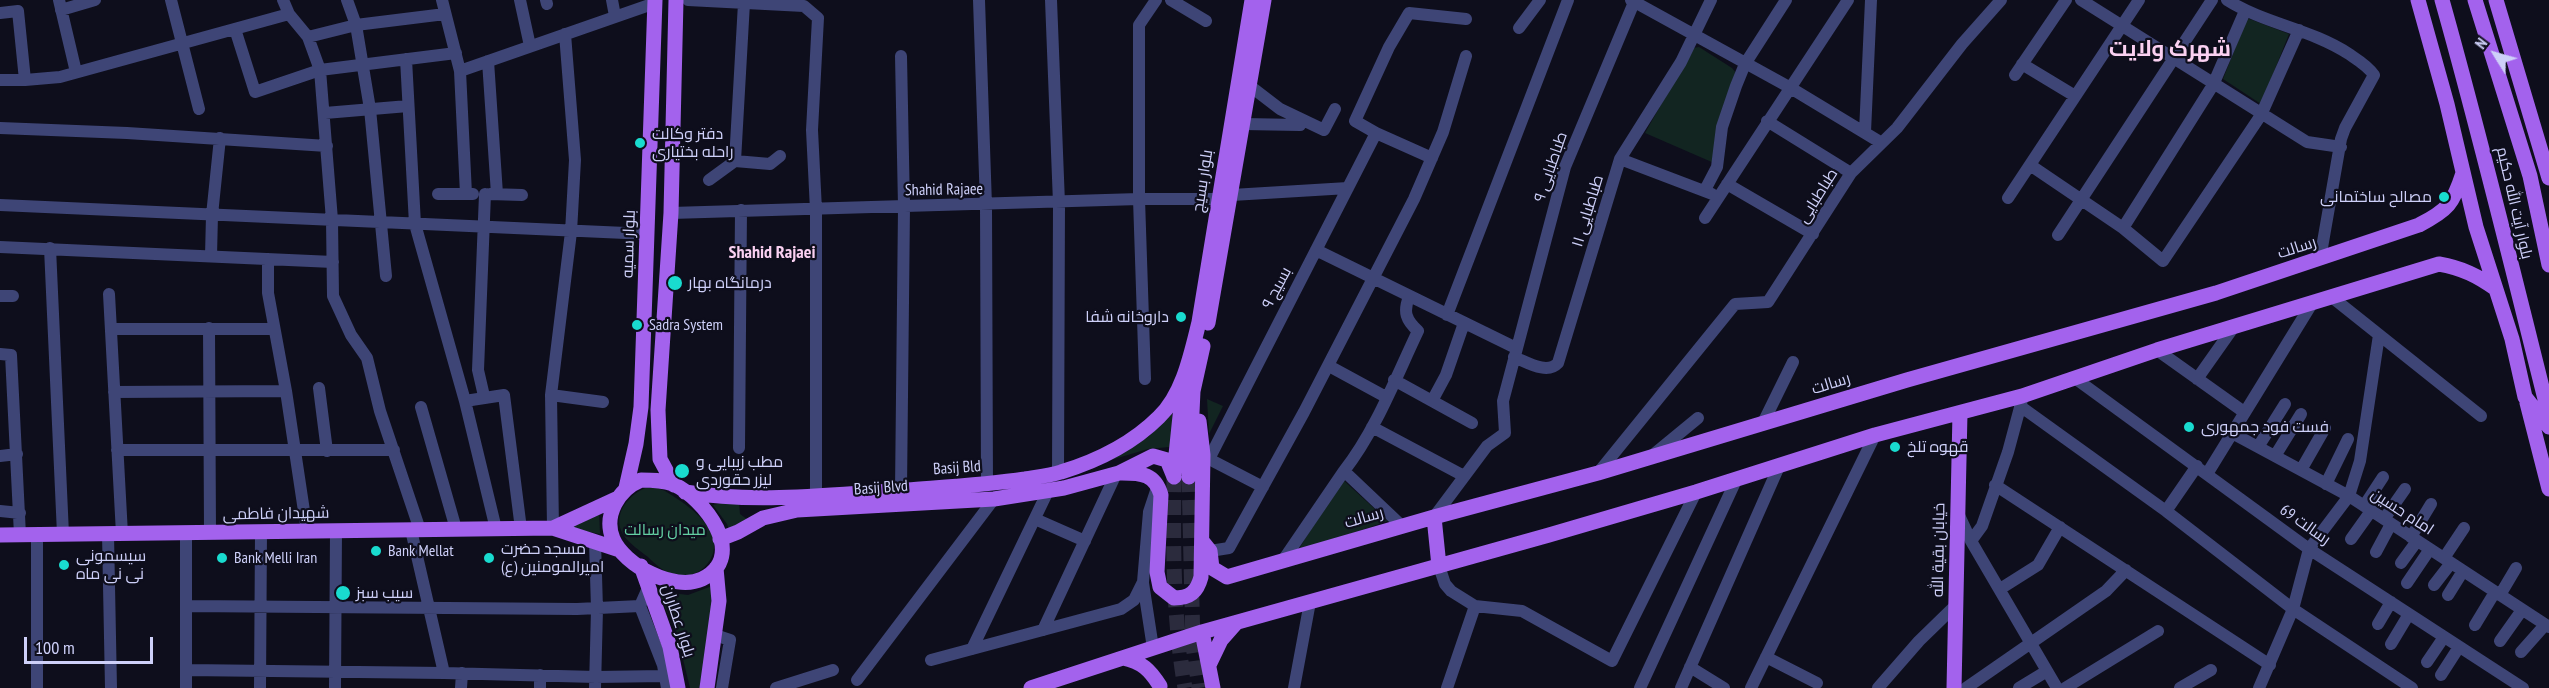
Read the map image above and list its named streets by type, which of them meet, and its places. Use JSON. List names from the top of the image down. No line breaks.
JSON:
{"streets":{"main road":["بلوار بسیج","بلوار آیت الله حکیم","بلوار سمیه","رسالت","Basij Bld","Basij Blvd","شهیدان فاطمی","خیابان بقیة الله","بلوار عطاران"],"street":["طباطبایی ۹","Shahid Rajaee","طباطبایی","طباطبایی ۱۱","بسیج ۹","امام حسین","رسالت 69"]},"crossings":[["طباطبایی ۹","طباطبایی ۱۱"],["طباطبایی ۹","رسالت"],["بلوار بسیج","Shahid Rajaee"],["بلوار بسیج","Basij Bld"],["بلوار بسیج","Basij Blvd"],["Shahid Rajaee","بسیج ۹"],["طباطبایی","رسالت"],["طباطبایی ۱۱","بسیج ۹"],["بلوار سمیه","Basij Bld"],["بلوار سمیه","Basij Blvd"],["بلوار سمیه","بلوار عطاران"],["Basij Bld","Basij Blvd"],["Basij Bld","بلوار عطاران"],["Basij Blvd","بلوار عطاران"]],"districts":["شهرک ولایت","Shahid Rajaei"],"parks":["میدان رسالت"],"places":["دفتر وکالت راحله بختیاری","مصالح ساختمانی","درمانگاه بهار","داروخانه شفا","Sadra System","فست فود جمهوری","قهوه تلخ","مطب زیبایی و لیزر حقوردی","Bank Mellat","Bank Melli Iran","مسجد حضرت امیرالمومنین (ع)","سیسمونی نی نی ماه","سیب سبز"],"scale_bar":"100 m","north":"top left"}
